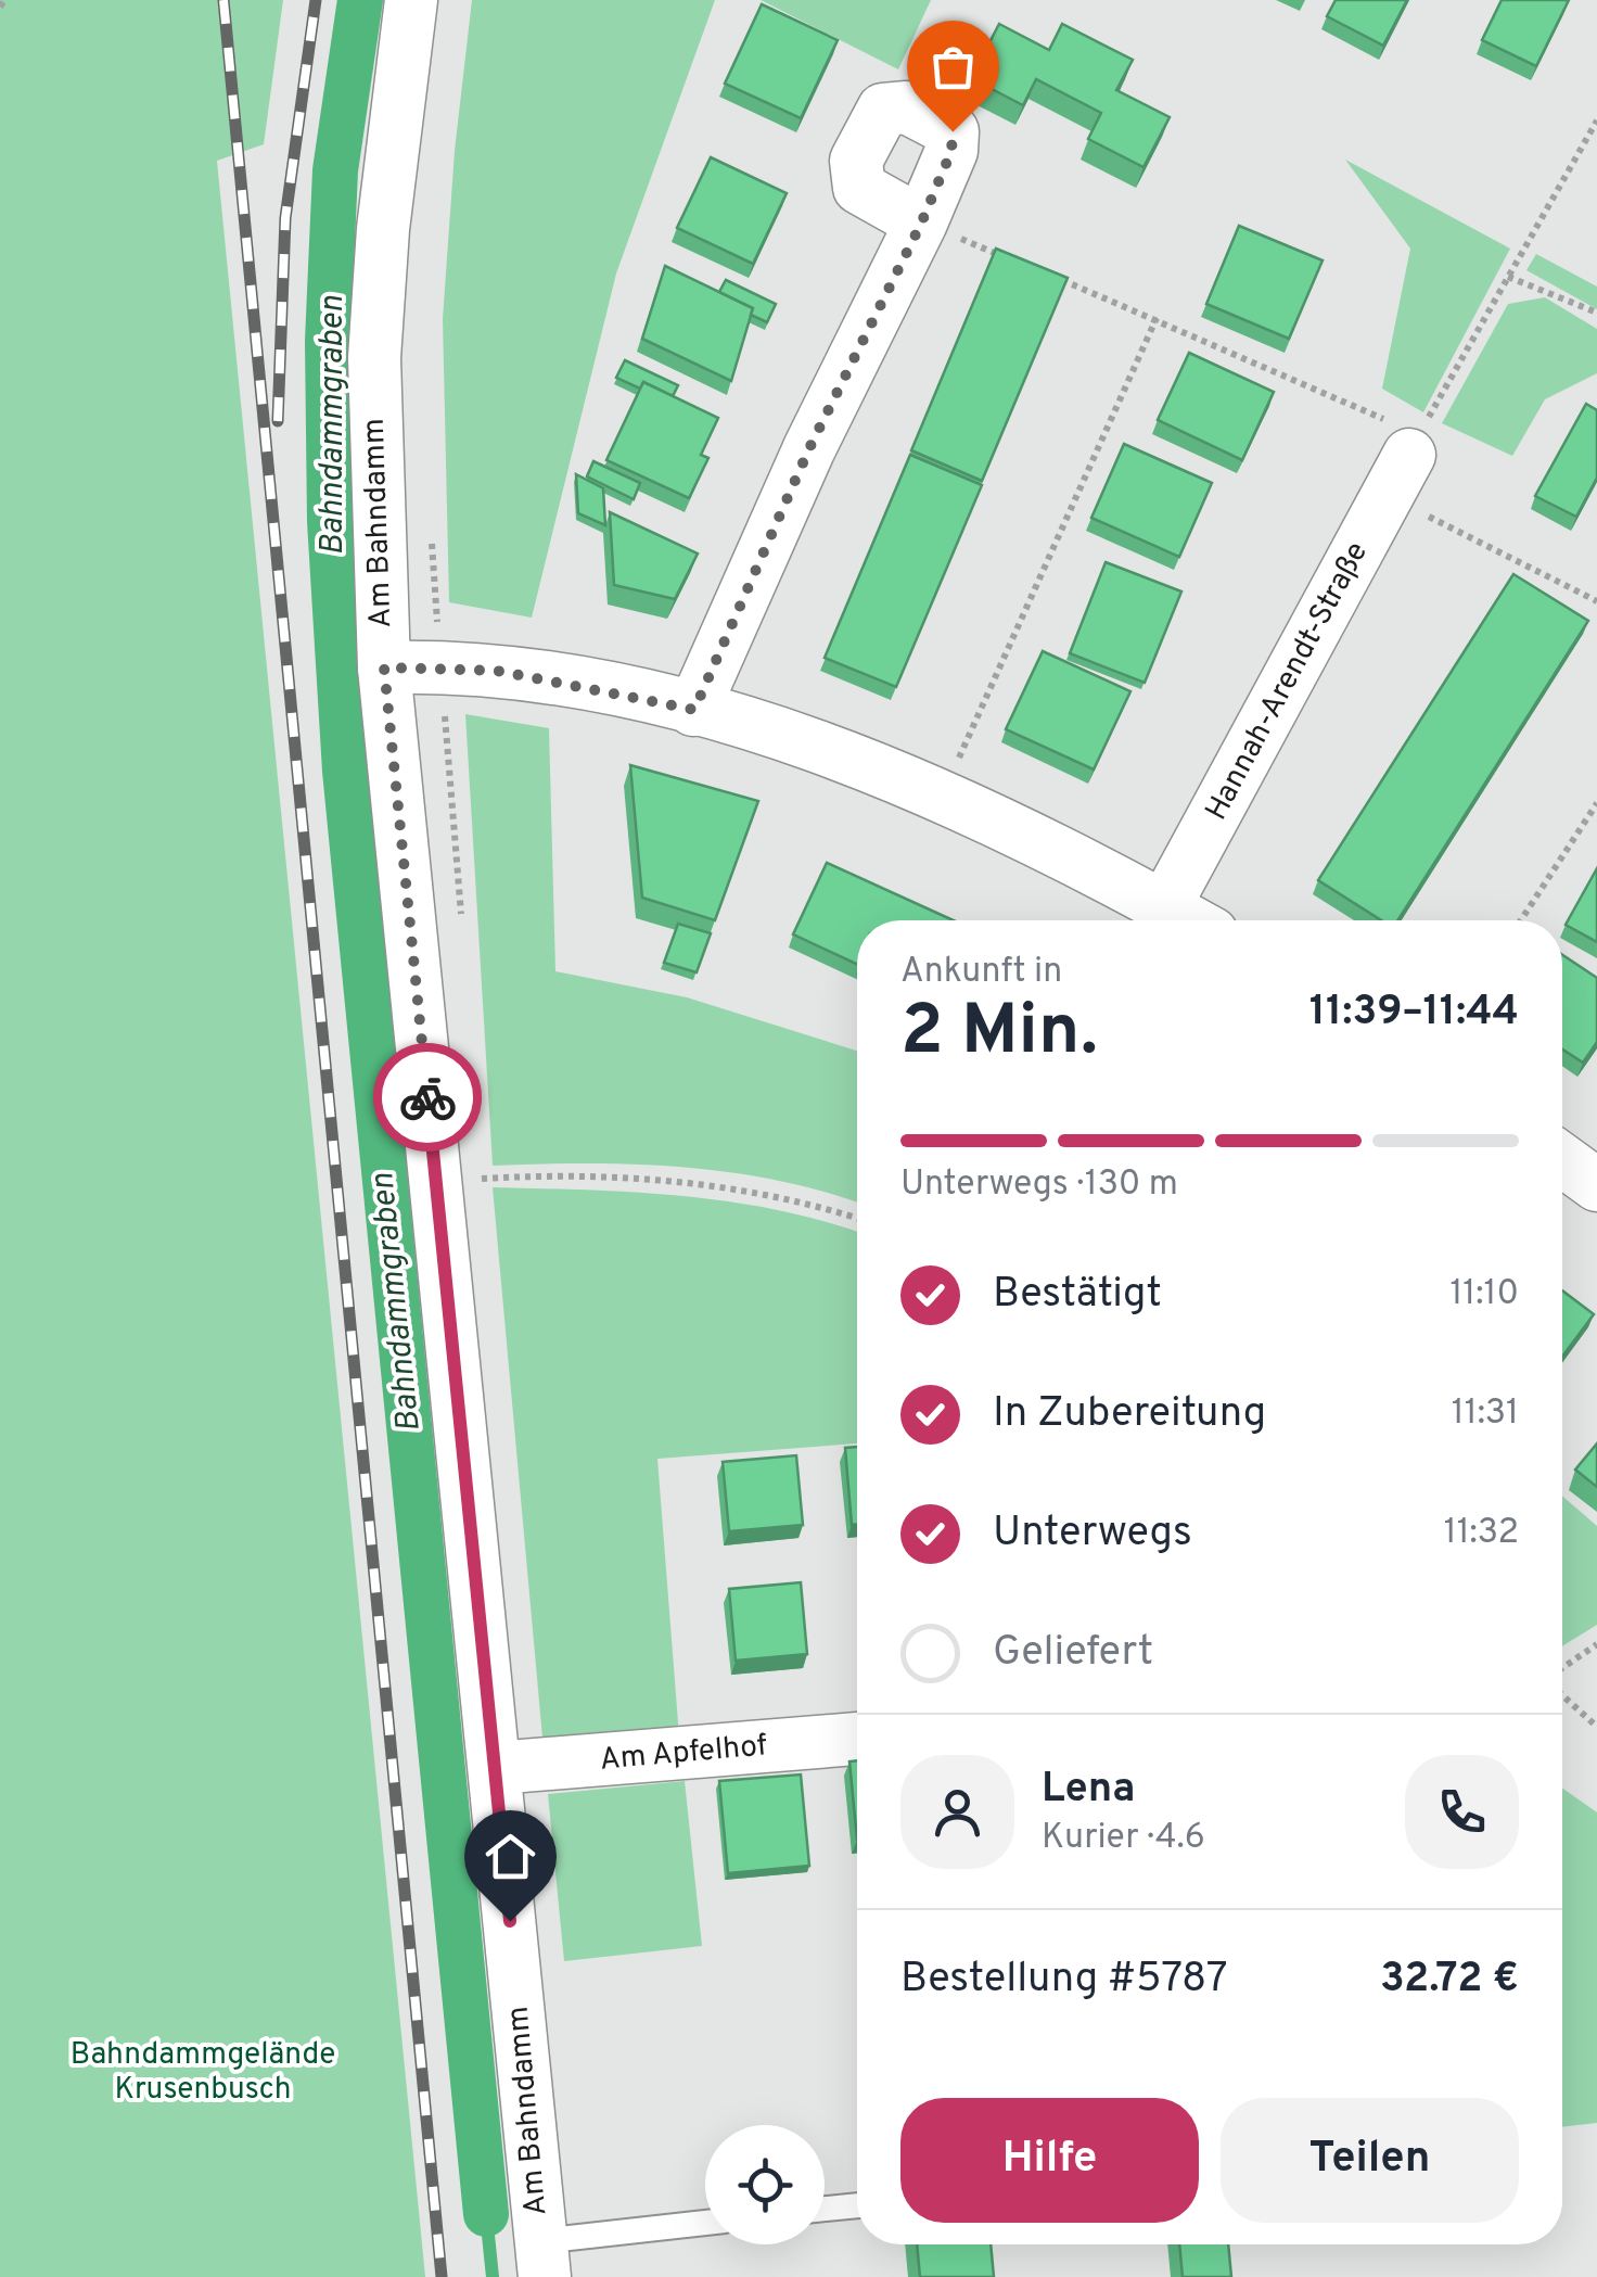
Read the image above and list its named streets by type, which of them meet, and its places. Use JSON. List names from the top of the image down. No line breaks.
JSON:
{"streets":{"street":["Am Bahndamm","Hannah-Arendt-Straße","Am Apfelhof"]},"crossings":[["Am Bahndamm","Am Apfelhof"]],"water":["Bahndammgraben"],"parks":["Bahndammgelände Krusenbusch"],"page":{"heading":["2 Min.","Ankunft in","11:39–11:44"],"panel":["Lena","Kurier · 4.6","Bestellung #5787","32.72 €"],"bar":"Unterwegs · 130 m","list":[["Bestätigt","11:10"],["In Zubereitung","11:31"],["Unterwegs","11:32"],"Geliefert"],"buttons":["Hilfe","Teilen"]}}
